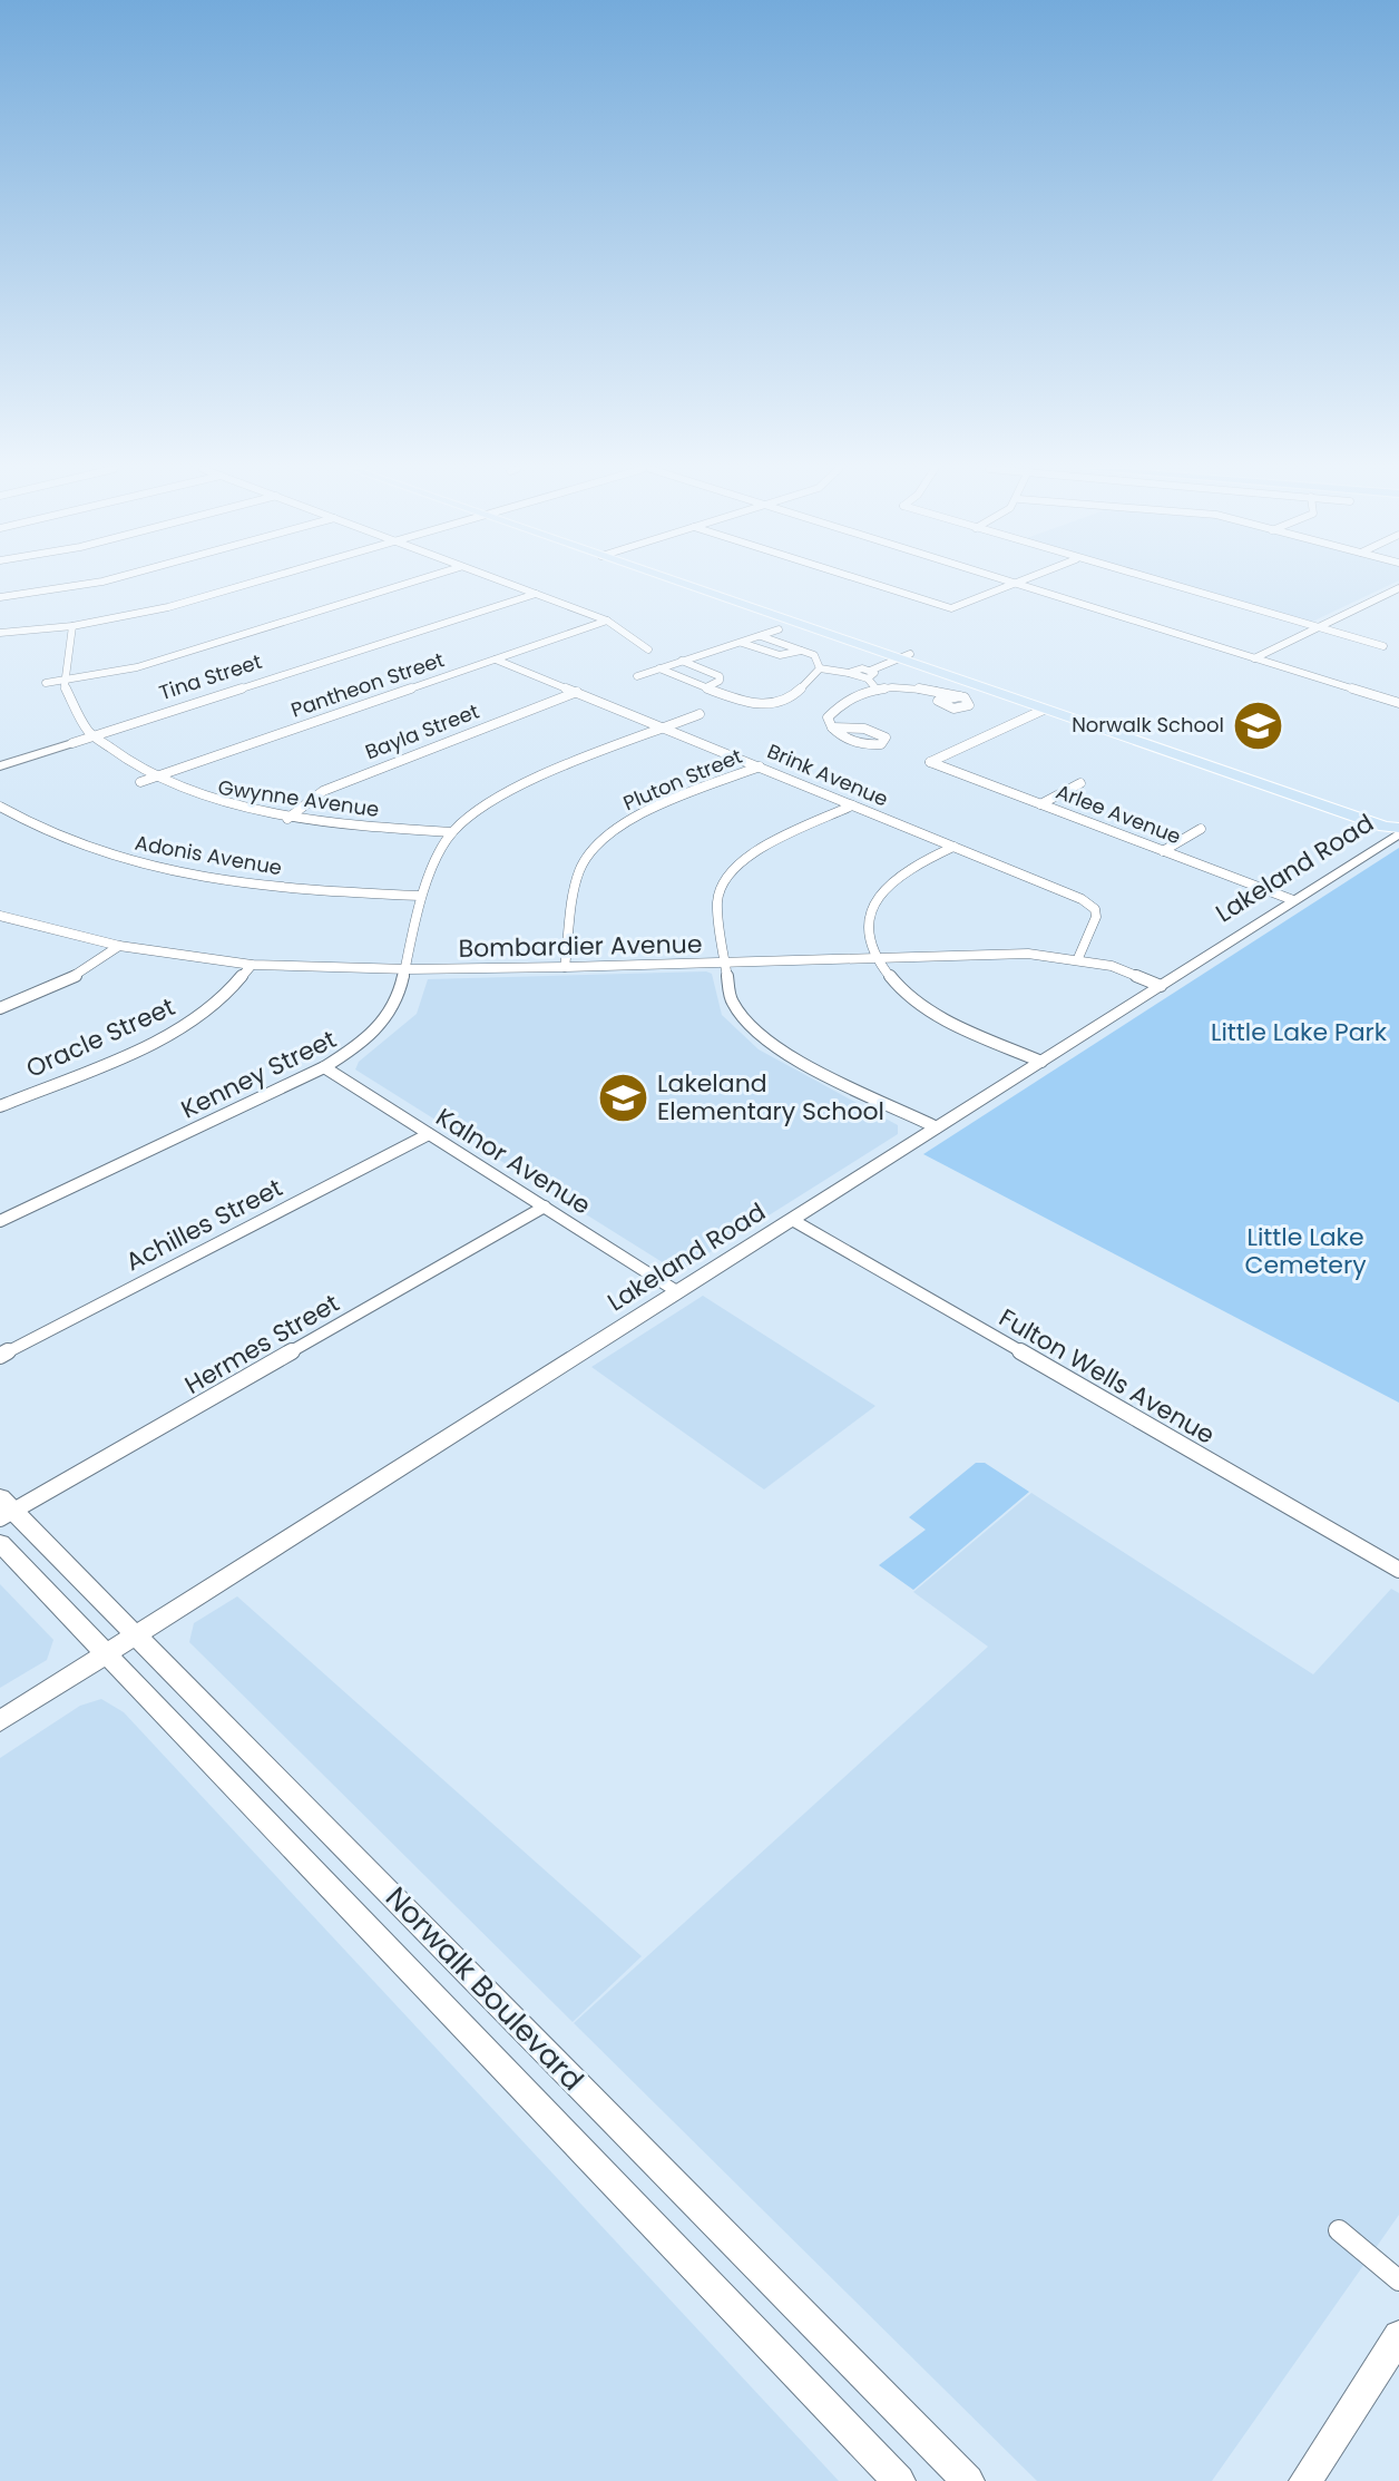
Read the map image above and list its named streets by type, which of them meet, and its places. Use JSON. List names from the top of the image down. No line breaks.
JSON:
{"streets":{"street":["Tina Street","Pantheon Street","Bayla Street","Brink Avenue","Pluton Street","Gwynne Avenue","Arlee Avenue","Adonis Avenue","Lakeland Road","Bombardier Avenue","Oracle Street","Kenney Street","Kalnor Avenue","Achilles Street","Hermes Street","Fulton Wells Avenue","Norwalk Boulevard"]},"crossings":[["Pantheon Street","Brink Avenue"],["Pantheon Street","Gwynne Avenue"],["Bayla Street","Brink Avenue"],["Bayla Street","Gwynne Avenue"],["Brink Avenue","Pluton Street"],["Brink Avenue","Bombardier Avenue"],["Brink Avenue","Kenney Street"],["Pluton Street","Bombardier Avenue"],["Gwynne Avenue","Kenney Street"],["Arlee Avenue","Lakeland Road"],["Adonis Avenue","Kenney Street"],["Lakeland Road","Bombardier Avenue"],["Lakeland Road","Kalnor Avenue"],["Lakeland Road","Fulton Wells Avenue"],["Lakeland Road","Norwalk Boulevard"],["Bombardier Avenue","Oracle Street"],["Bombardier Avenue","Kenney Street"],["Kenney Street","Kalnor Avenue"],["Kalnor Avenue","Achilles Street"],["Kalnor Avenue","Hermes Street"],["Hermes Street","Norwalk Boulevard"]],"parks":["Little Lake Park","Little Lake Cemetery"],"places":{"school or university":["Norwalk School","Lakeland Elementary School"]}}
